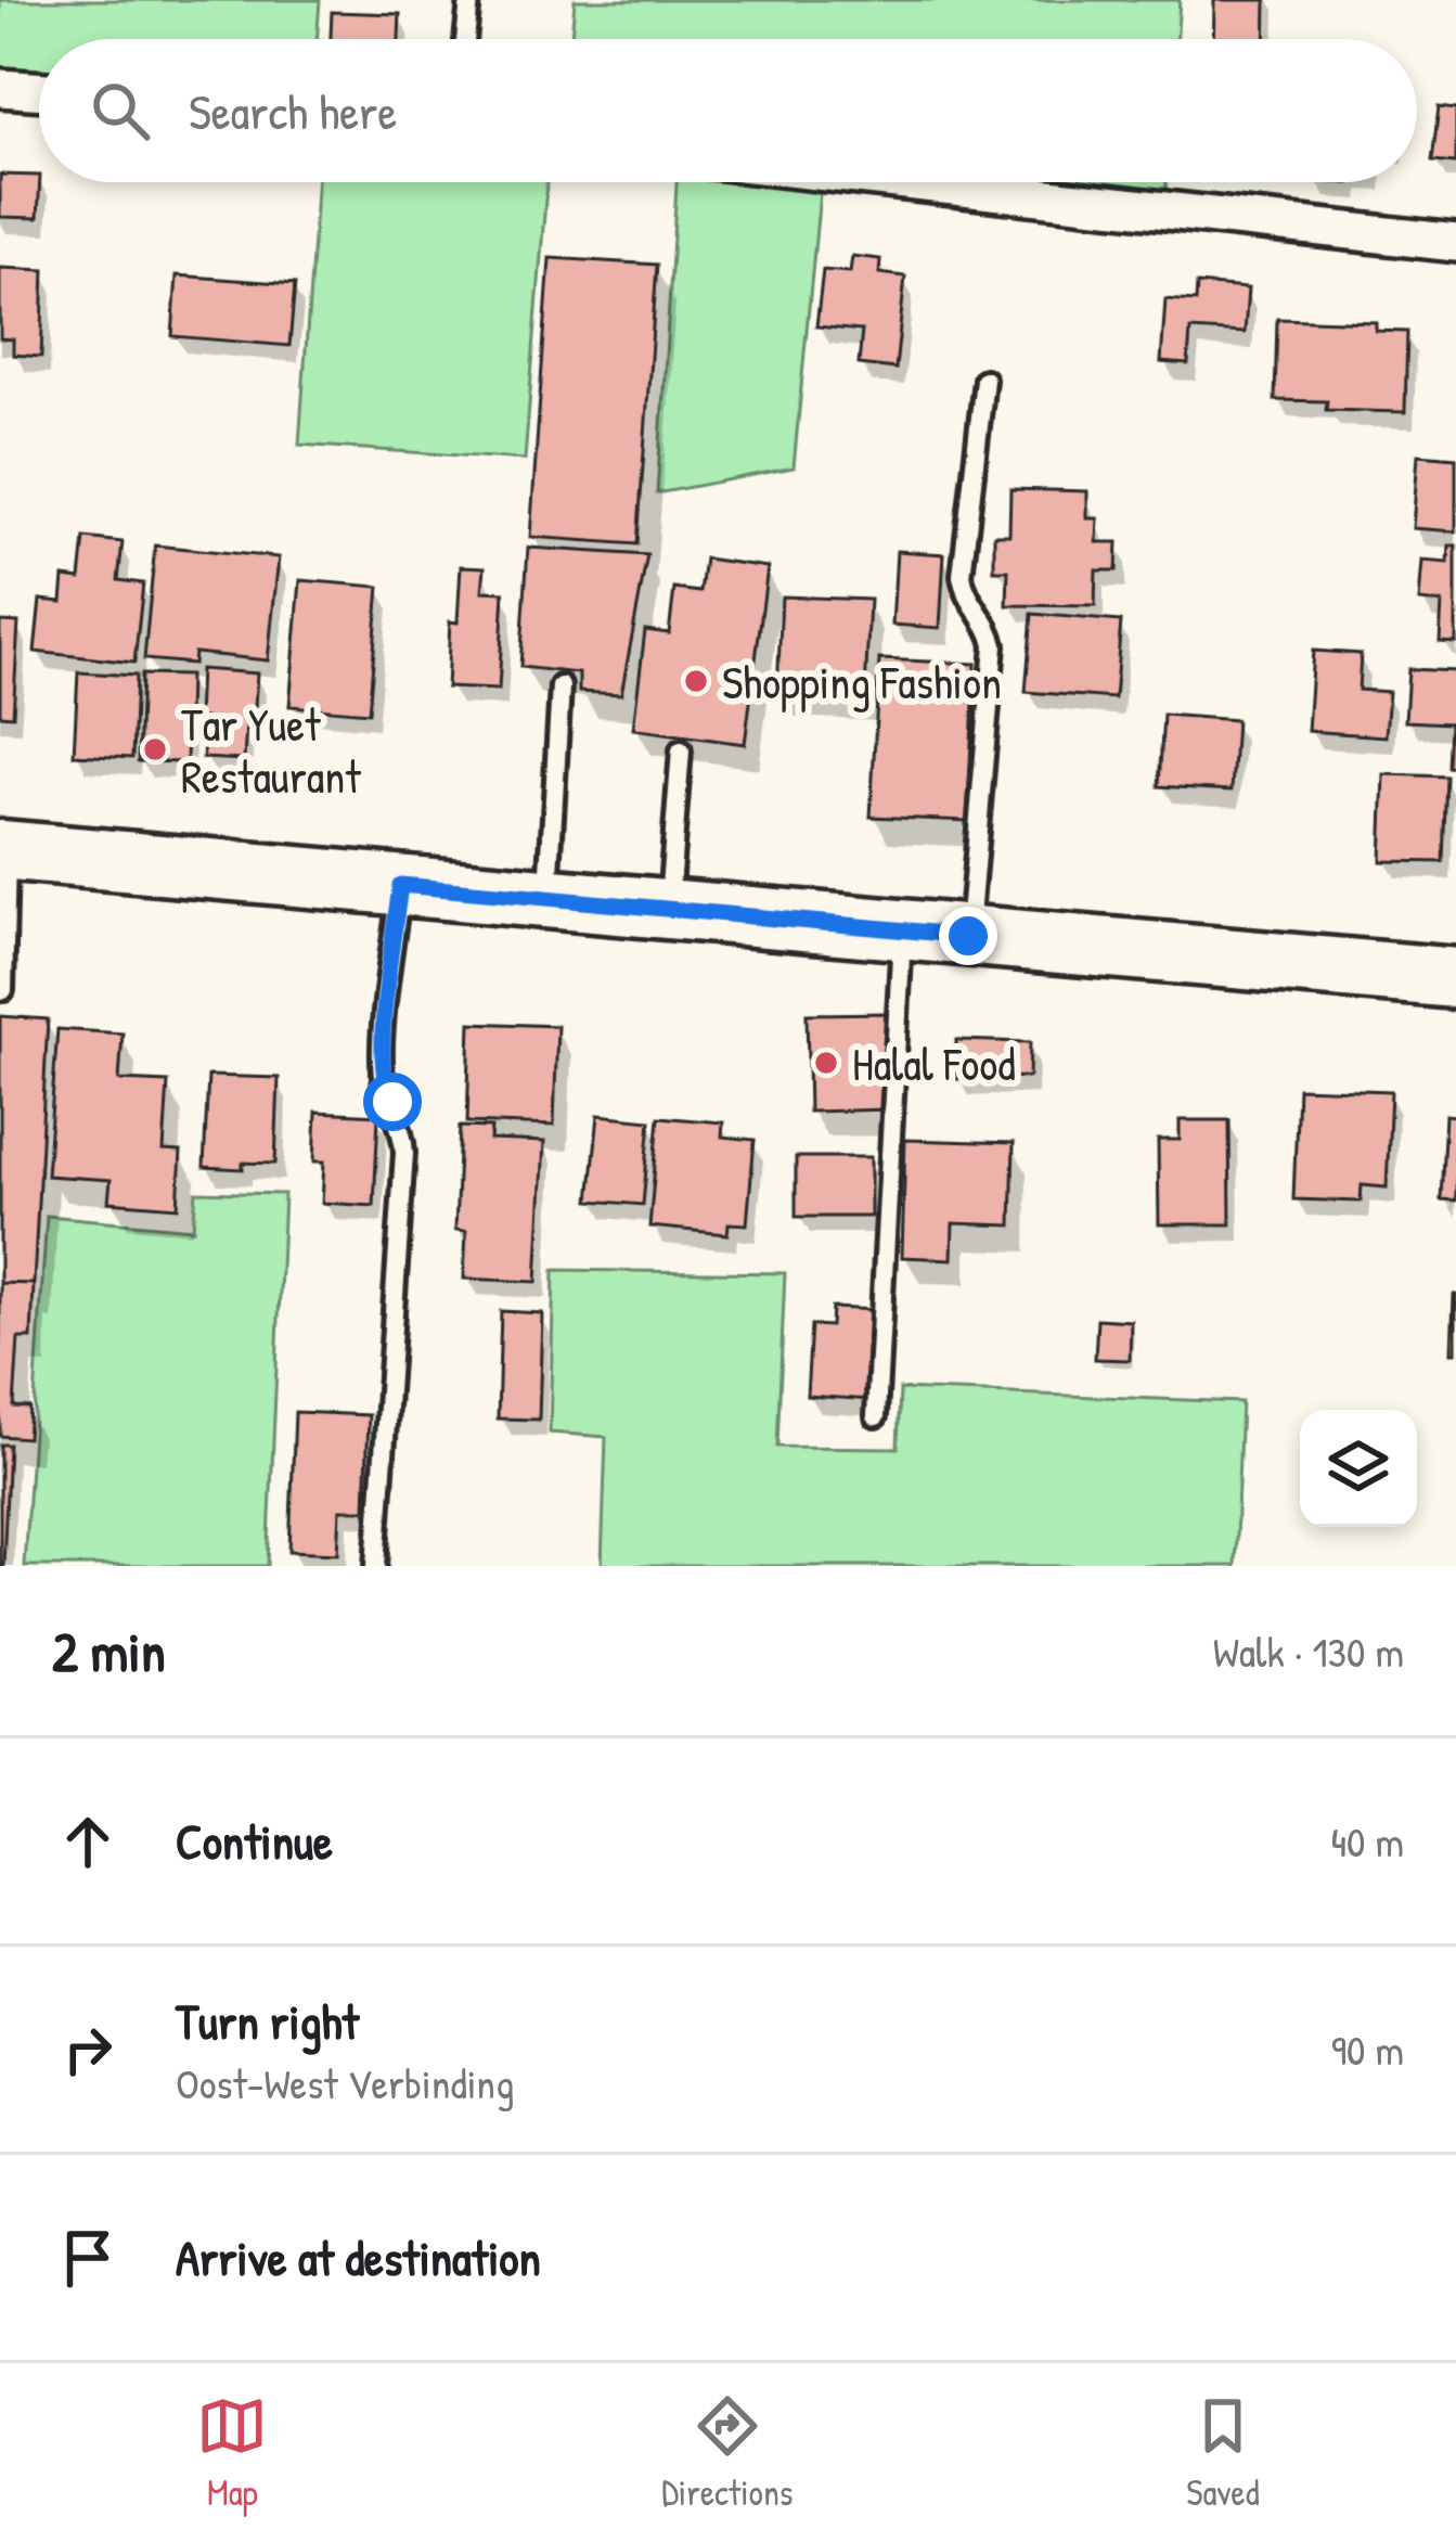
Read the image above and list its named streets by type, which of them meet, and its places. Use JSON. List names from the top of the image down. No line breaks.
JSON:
{"places":["Shopping Fashion","Tar Yuet Restaurant","Halal Food"],"page":{"search":"Search here","heading":["2 min","Walk · 130 m"],"list":[["Continue","40 m"],["Turn right","Oost-West Verbinding","90 m"],"Arrive at destination"],"nav":["Map","Directions","Saved"]}}
